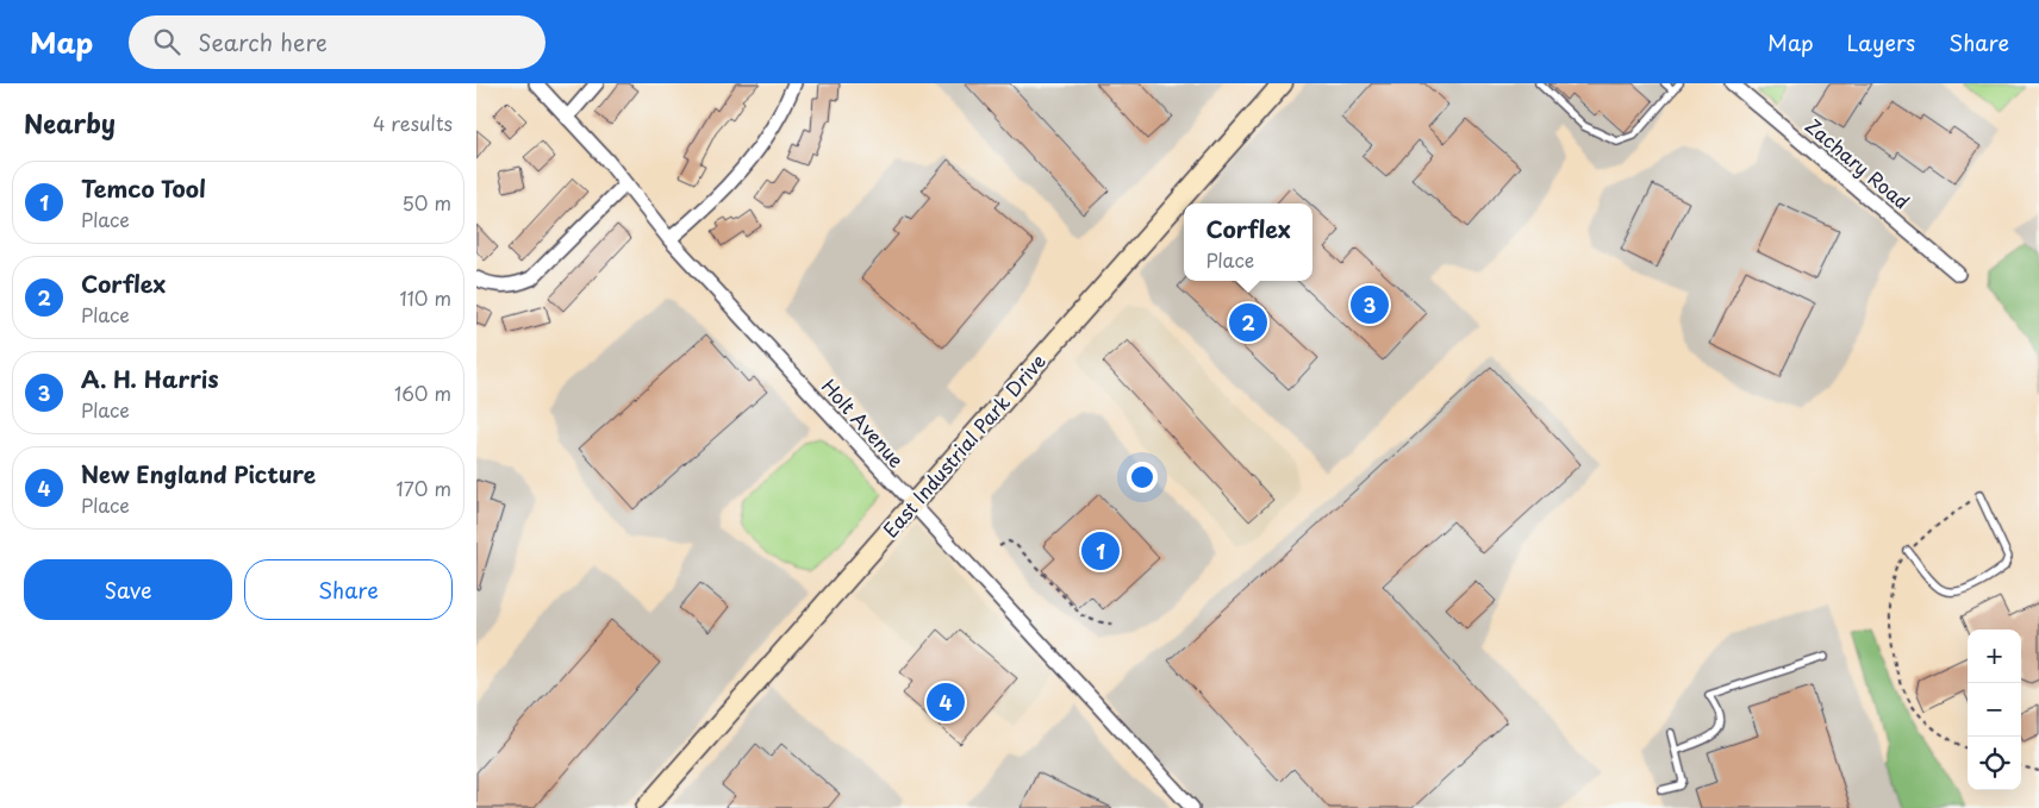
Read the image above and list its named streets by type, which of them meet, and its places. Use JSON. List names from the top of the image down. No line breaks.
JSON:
{"streets":{"street":["Zachary Road","Holt Avenue","East Industrial Park Drive"]},"crossings":[["Holt Avenue","East Industrial Park Drive"]],"page":{"header":"Map","search":"Search here","nav":["Map","Layers","Share"],"heading":["Nearby","4 results"],"list":[{"mark":"1","name":"Temco Tool","note":"Place","value":"50 m"},{"mark":"2","name":"Corflex","note":"Place","value":"110 m"},{"mark":"3","name":"A. H. Harris","note":"Place","value":"160 m"},{"mark":"4","name":"New England Picture","note":"Place","value":"170 m"}],"popup":["Corflex","Place"],"pins":["3","2","1","4"],"buttons":["Save","Share"],"map_buttons":["+","−"]}}
